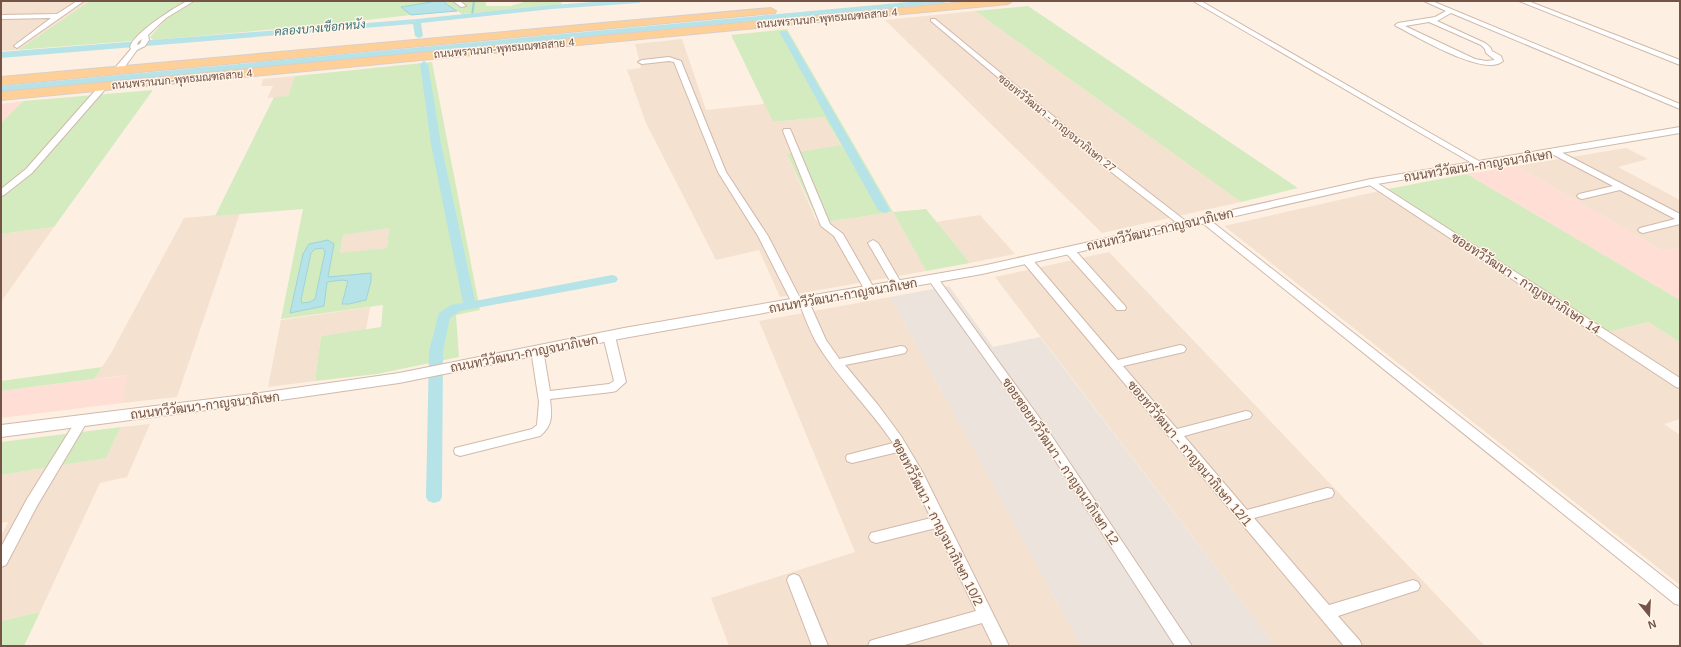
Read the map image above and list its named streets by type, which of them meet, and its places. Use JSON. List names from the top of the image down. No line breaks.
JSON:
{"streets":{"main road":["ถนนพรานนก-พุทธมณฑลสาย 4"],"street":["ซอยทวีวัฒนา - กาญจนาภิเษก 27","ถนนทวีวัฒนา-กาญจนาภิเษก","ซอยทวีวัฒนา - กาญจนาภิเษก 14","ซอยทวีวัฒนา - กาญจนาภิเษก 12/1","ซอยซอยทวีวัฒนา - กาญจนาภิเษก 12","ซอยทวีวัฒนา - กาญจนาภิเษก 10/2"]},"crossings":[["ซอยทวีวัฒนา - กาญจนาภิเษก 27","ถนนทวีวัฒนา-กาญจนาภิเษก"],["ถนนทวีวัฒนา-กาญจนาภิเษก","ซอยทวีวัฒนา - กาญจนาภิเษก 14"],["ถนนทวีวัฒนา-กาญจนาภิเษก","ซอยทวีวัฒนา - กาญจนาภิเษก 12/1"],["ถนนทวีวัฒนา-กาญจนาภิเษก","ซอยซอยทวีวัฒนา - กาญจนาภิเษก 12"],["ถนนทวีวัฒนา-กาญจนาภิเษก","ซอยทวีวัฒนา - กาญจนาภิเษก 10/2"]],"water":["คลองบางเชือกหนัง"],"north":"bottom"}
